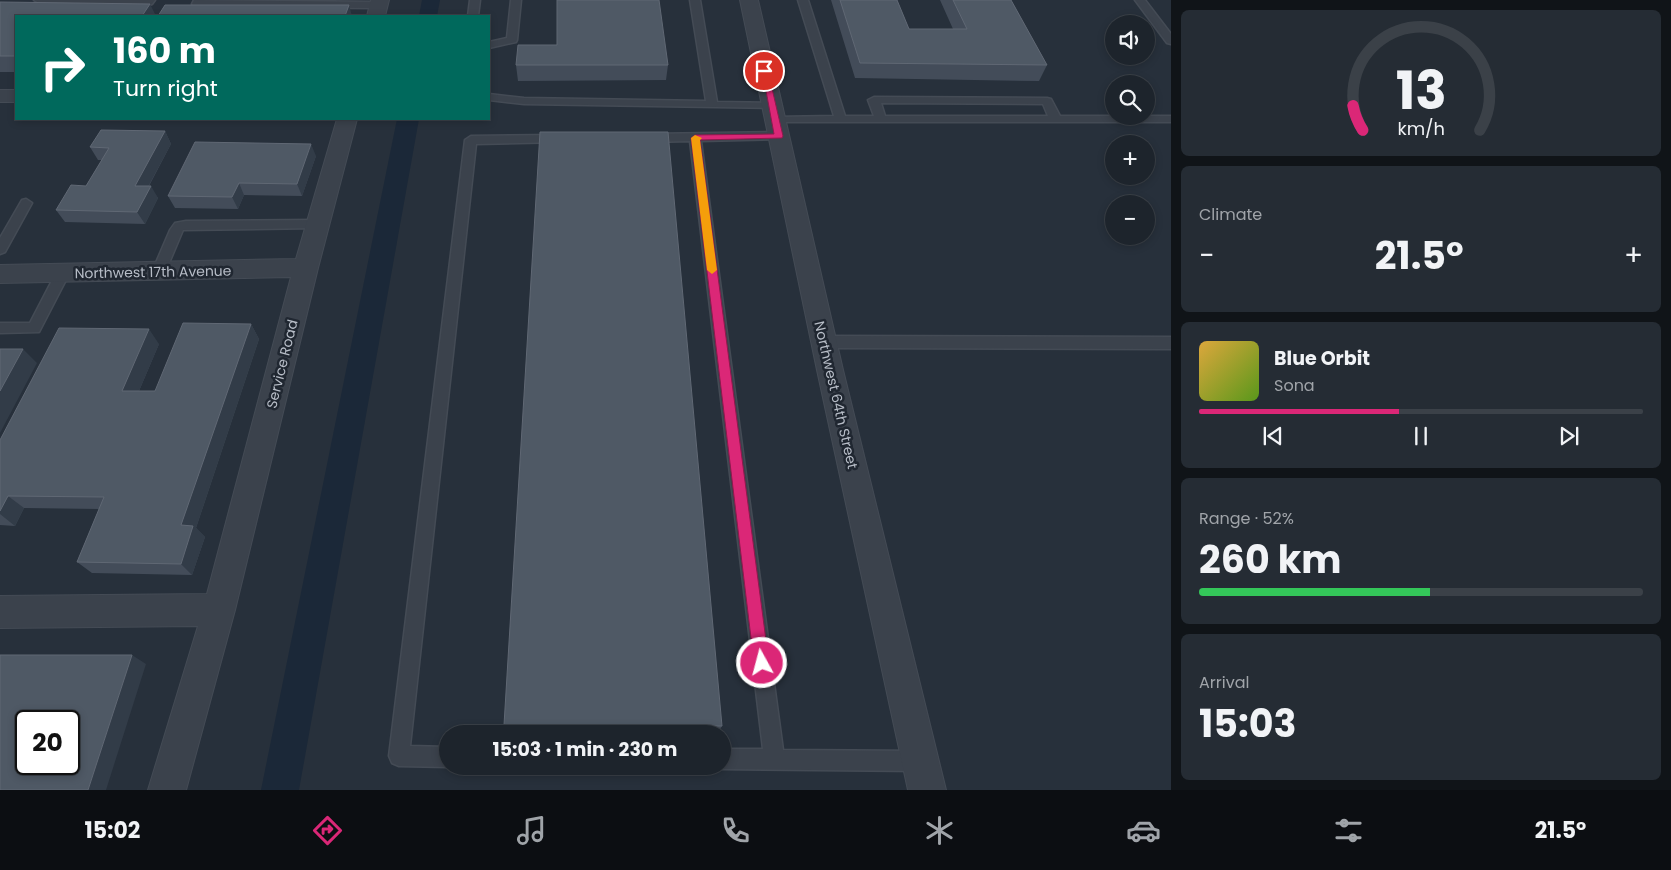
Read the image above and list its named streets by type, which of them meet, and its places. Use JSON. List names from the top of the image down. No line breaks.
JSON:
{"streets":{"street":["Northwest 17th Avenue","Service Road","Northwest 64th Street"]},"crossings":[["Northwest 17th Avenue","Service Road"]],"page":{"map_buttons":["+","−"],"turn":["160 m","Turn right"],"tile":["Climate",["Range · 52%","260 km"],["Arrival","15:03"]],"heat":["−","21.5°","+"],"song":["Blue Orbit","Sona"],"limit":"20","trip":"15:03 · 1 min · 230 m","tabs":["15:02","21.5°"],"gauge":["13","km/h"]}}
